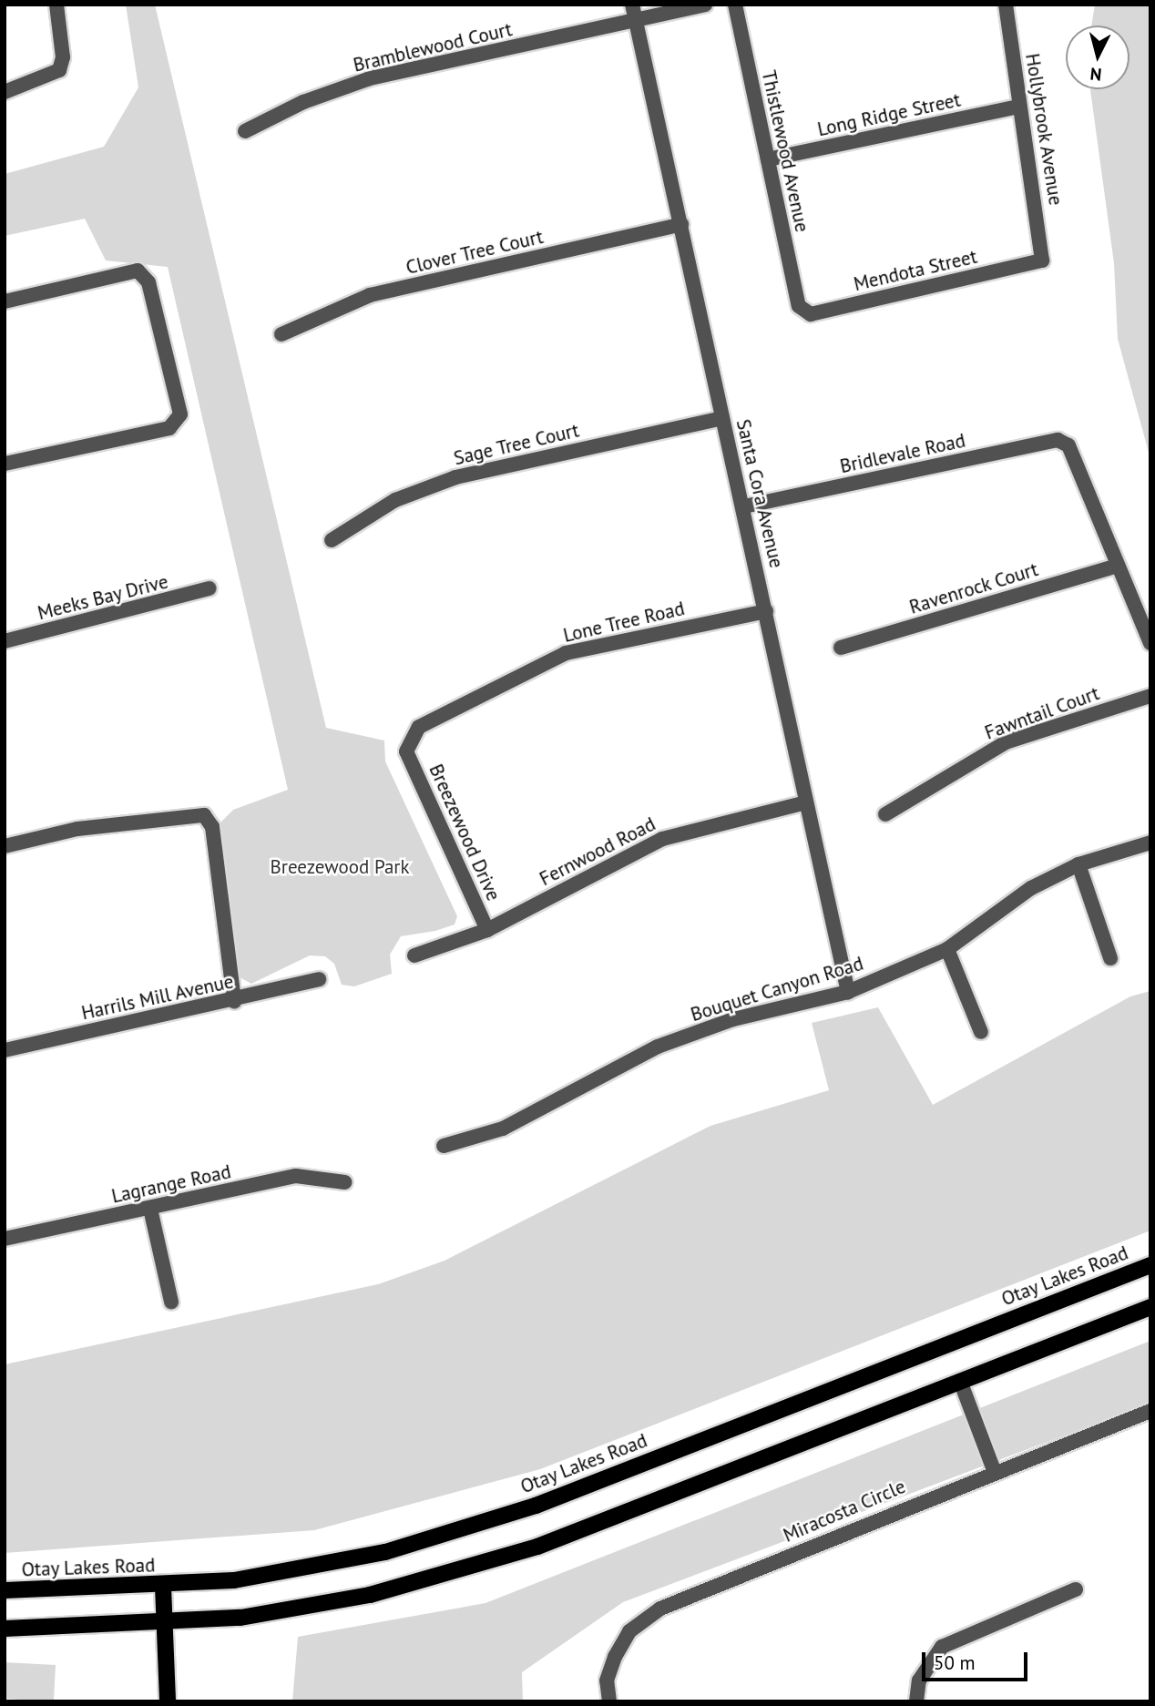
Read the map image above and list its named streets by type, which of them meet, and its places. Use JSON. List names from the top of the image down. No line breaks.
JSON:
{"streets":{"main road":["Otay Lakes Road"],"street":["Bramblewood Court","Long Ridge Street","Hollybrook Avenue","Thistlewood Avenue","Clover Tree Court","Mendota Street","Sage Tree Court","Bridlevale Road","Santa Cora Avenue","Ravenrock Court","Meeks Bay Drive","Lone Tree Road","Fawntail Court","Breezewood Drive","Fernwood Road","Bouquet Canyon Road","Harrils Mill Avenue","Lagrange Road","Miracosta Circle"]},"crossings":[["Bramblewood Court","Santa Cora Avenue"],["Long Ridge Street","Hollybrook Avenue"],["Long Ridge Street","Thistlewood Avenue"],["Hollybrook Avenue","Mendota Street"],["Thistlewood Avenue","Mendota Street"],["Clover Tree Court","Santa Cora Avenue"],["Sage Tree Court","Santa Cora Avenue"],["Bridlevale Road","Santa Cora Avenue"],["Bridlevale Road","Ravenrock Court"],["Santa Cora Avenue","Lone Tree Road"],["Santa Cora Avenue","Fernwood Road"],["Santa Cora Avenue","Bouquet Canyon Road"],["Lone Tree Road","Breezewood Drive"],["Breezewood Drive","Fernwood Road"]],"parks":["Breezewood Park"],"scale_bar":"50 m","north":"bottom"}
